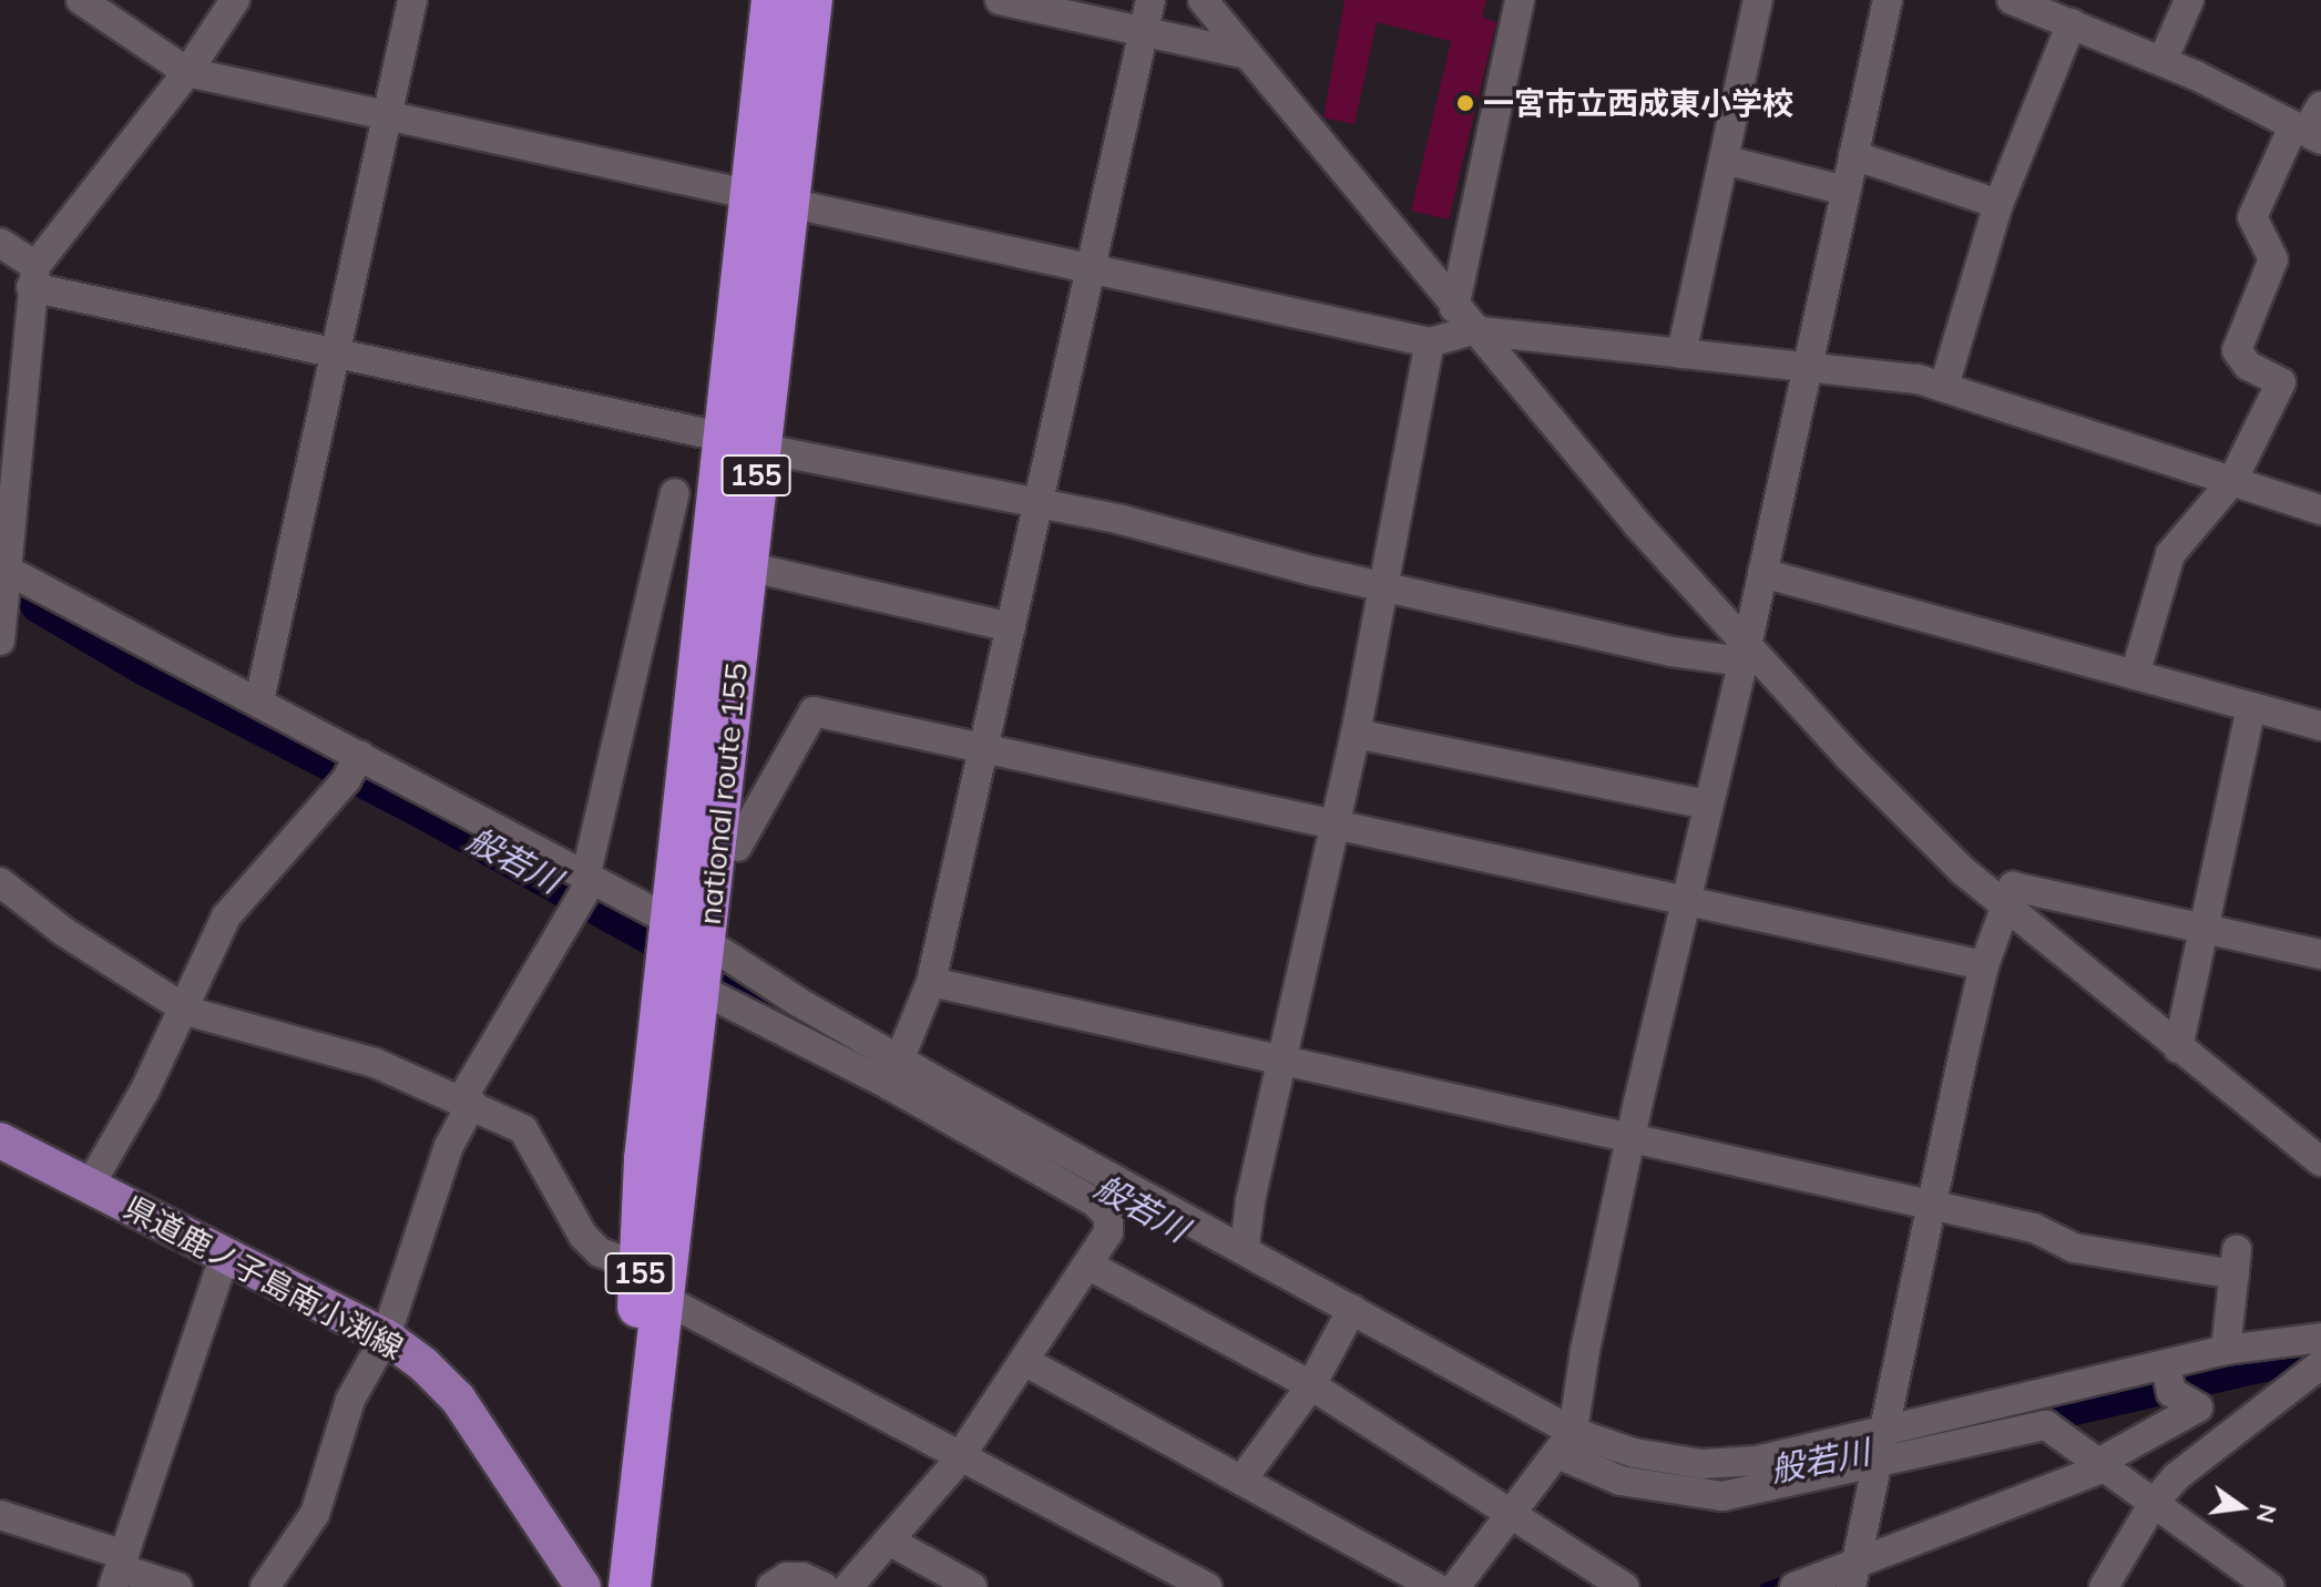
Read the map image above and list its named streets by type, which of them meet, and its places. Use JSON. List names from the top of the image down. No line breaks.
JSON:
{"streets":{"highway":["155","national route 155"],"main road":["県道鹿ノ子島南小渕線"]},"water":["般若川"],"places":["一宮市立西成東小学校"],"north":"right"}
